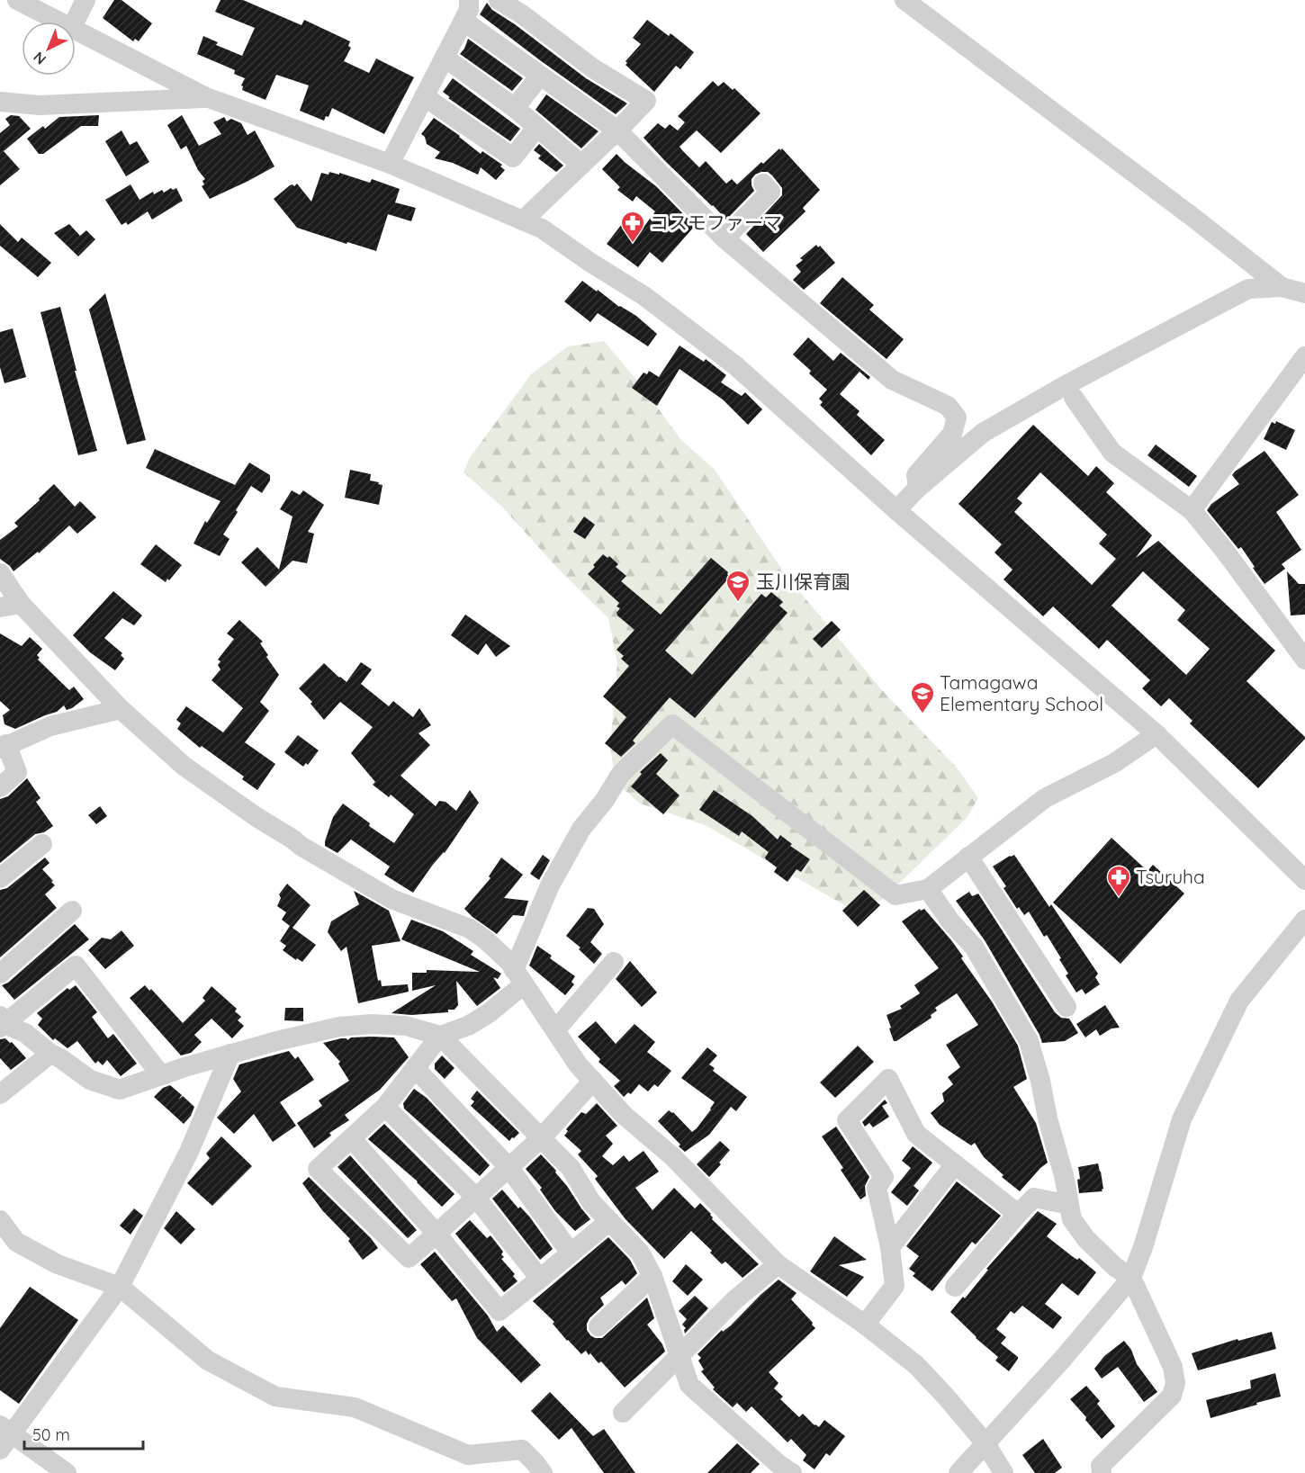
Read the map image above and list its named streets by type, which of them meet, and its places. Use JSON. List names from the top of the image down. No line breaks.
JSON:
{"places":{"pharmacy":["コスモファーマ","Tsuruha"],"school or university":["玉川保育園","Tamagawa Elementary School"]},"scale_bar":"50 m","north":"bottom left"}
